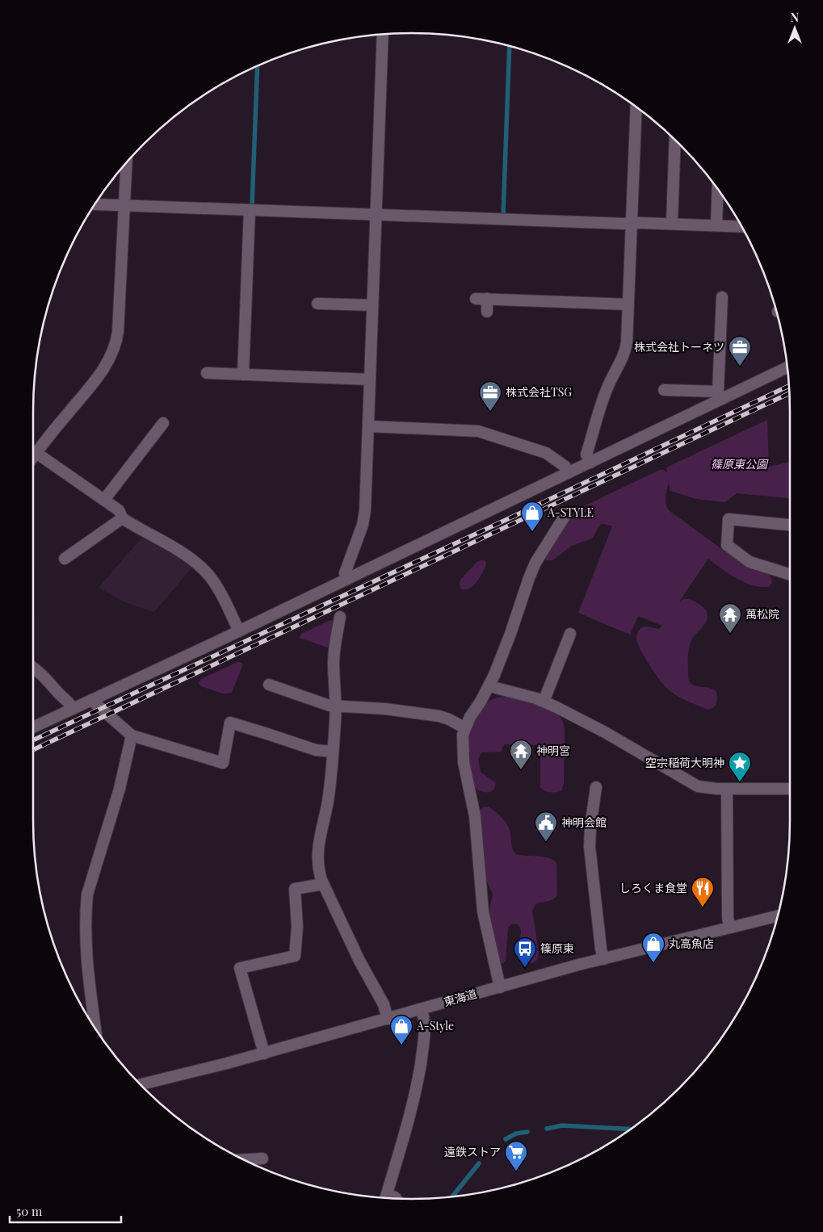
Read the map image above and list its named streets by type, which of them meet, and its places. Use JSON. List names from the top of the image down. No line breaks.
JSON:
{"streets":{"street":["東海道"]},"parks":["篠原東公園"],"places":{"office":["株式会社トーネツ","株式会社TSG"],"shop":["A-STYLE","丸高魚店","A-Style"],"temple":["萬松院","神明宮"],"place":["空宗稲荷大明神"],"public building":["神明会館"],"restaurant":["しろくま食堂"],"bus stop":["篠原東"],"supermarket":["遠鉄ストア"]},"scale_bar":"50 m","north":"top"}
